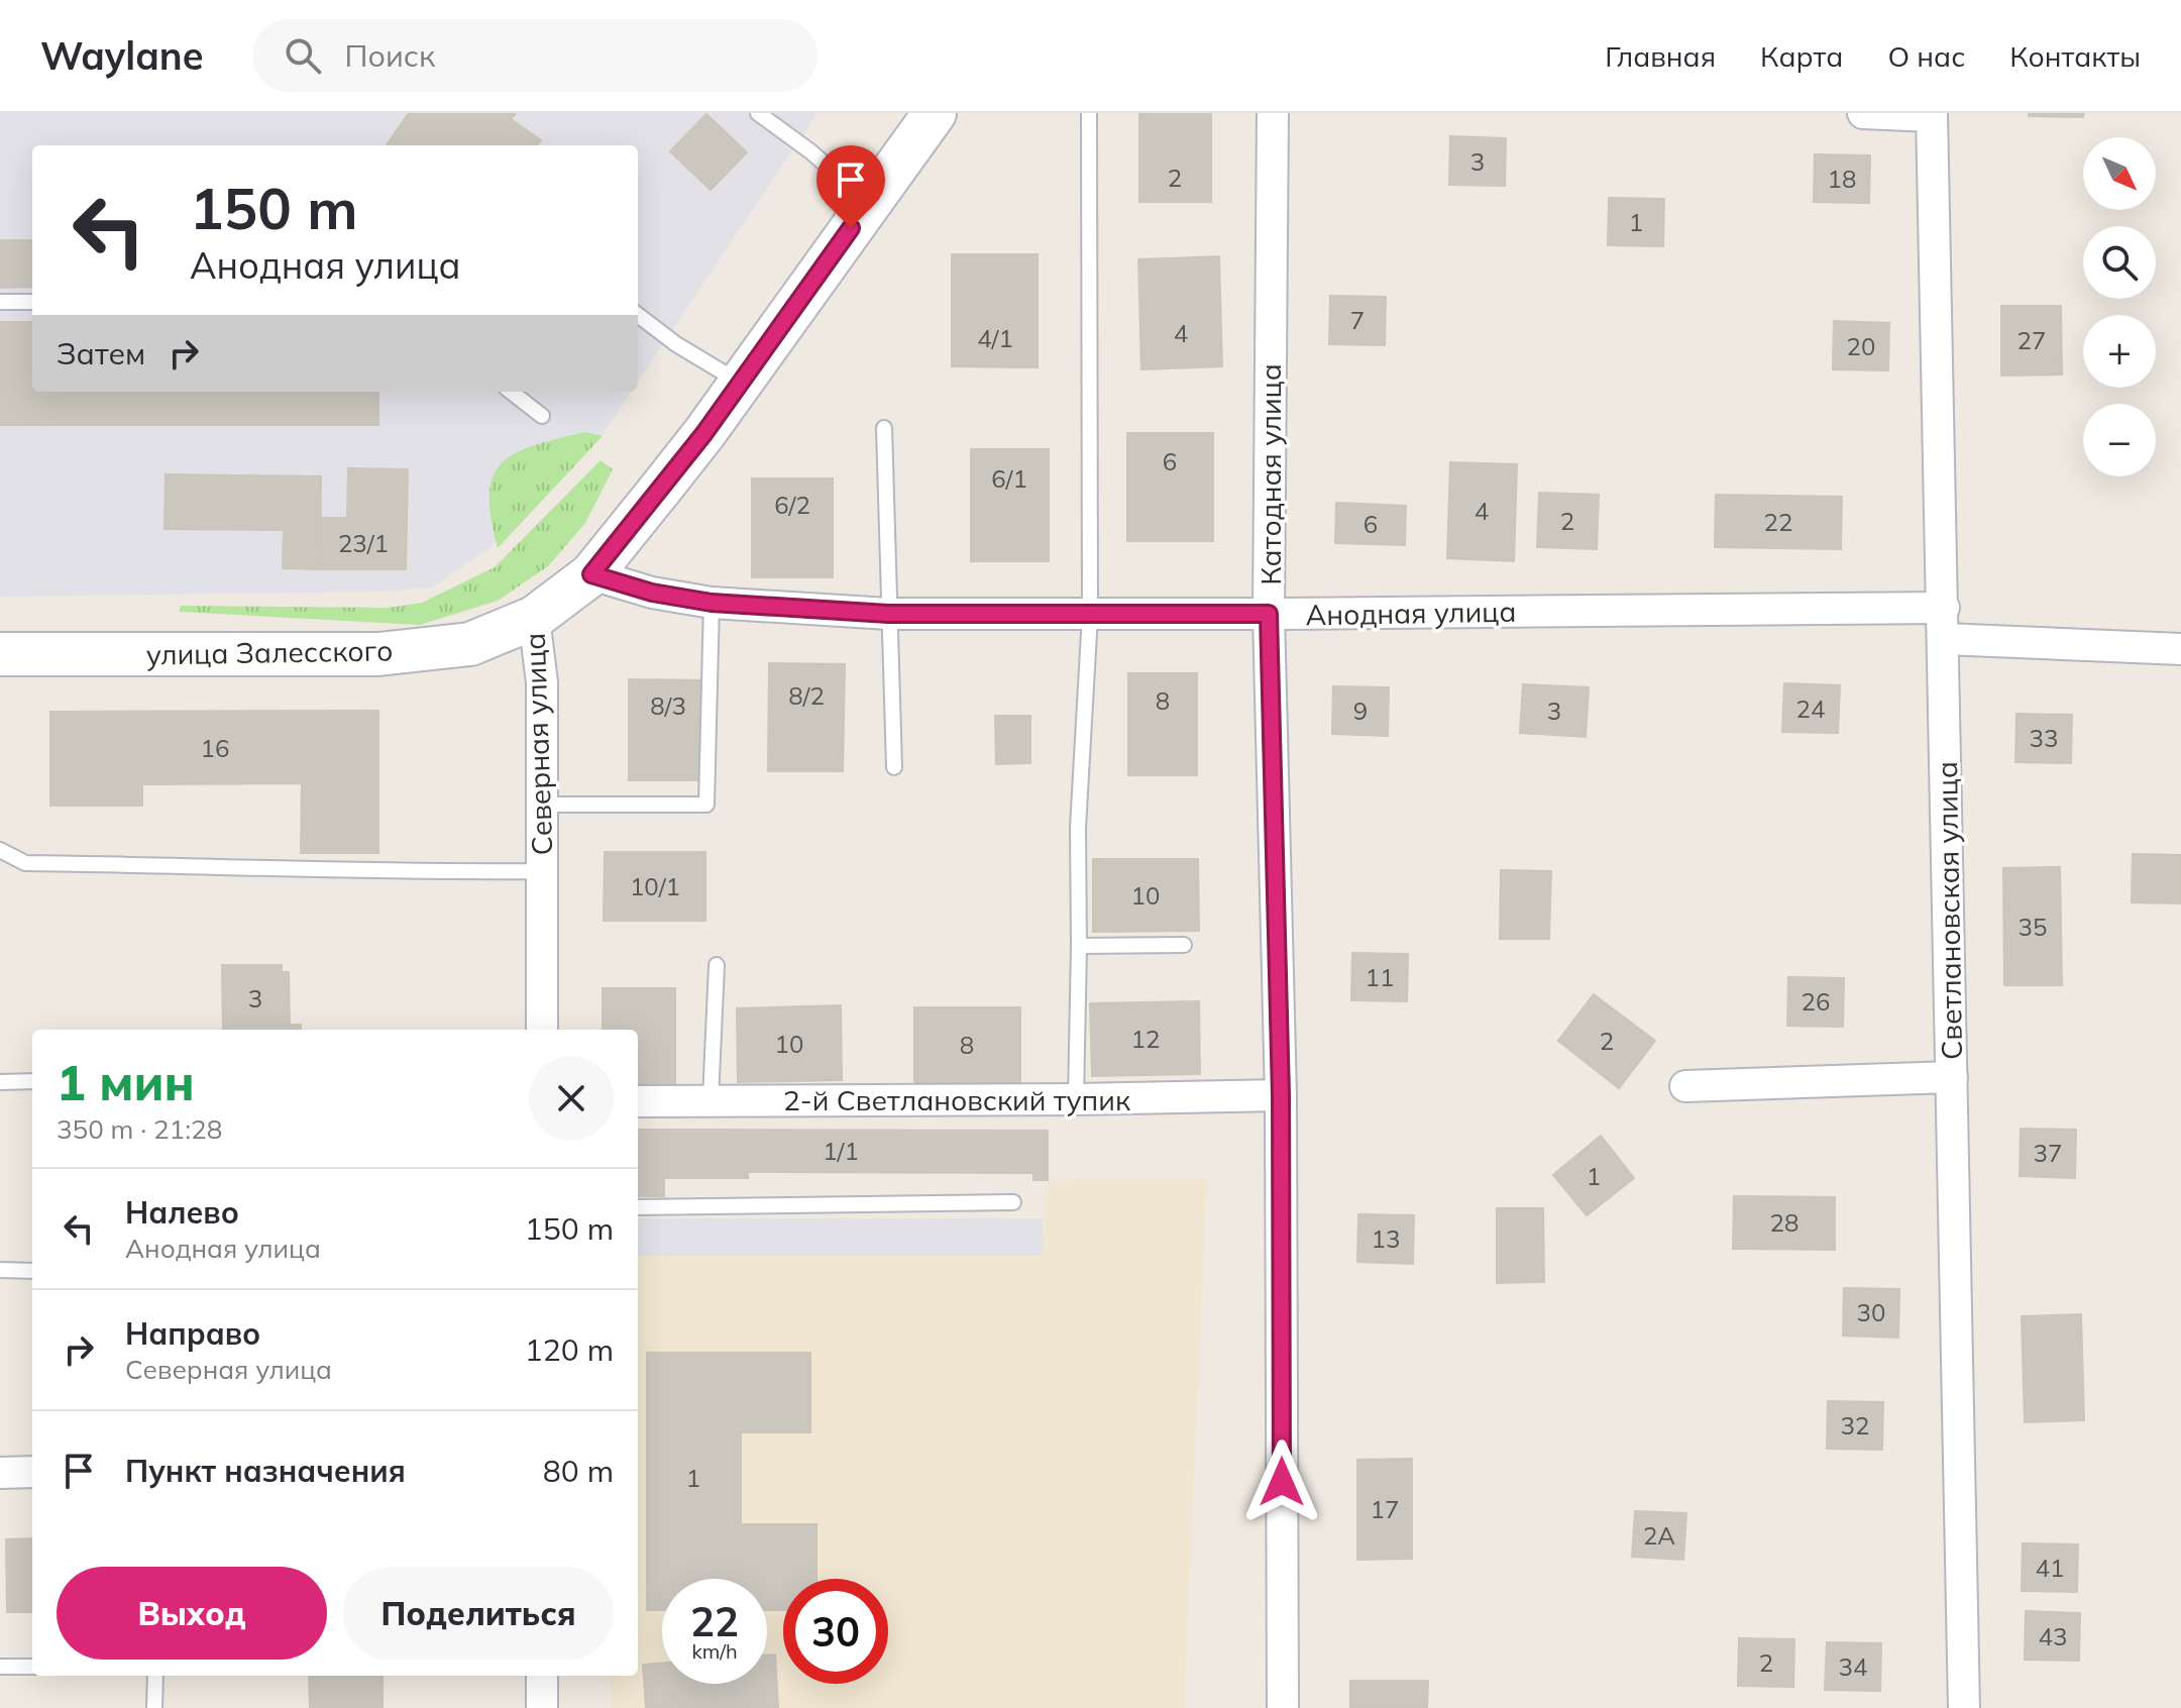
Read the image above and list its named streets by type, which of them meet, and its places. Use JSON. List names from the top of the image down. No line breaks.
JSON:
{"streets":{"main road":["улица Залесского","Северная улица"],"street":["Катодная улица","Анодная улица","Светлановская улица","2-й Светлановский тупик"]},"crossings":[["Катодная улица","Анодная улица"],["Катодная улица","2-й Светлановский тупик"],["Анодная улица","Северная улица"],["Анодная улица","Светлановская улица"],["улица Залесского","Северная улица"]],"house_numbers":["3","2","18","1","7","4","4/1","27","20","6","6/1","6/2","4","2","22","6","23/1","8/2","8","8/3","24","9","3","33","16","10/1","10","35","11","3","26","12","2","10","8","1/1","37","1","28","13","30","32","1","17","2А","41","43","2","34"],"north":"bottom right","page":{"header":"Waylane","search":"Поиск","nav":["Главная","Карта","О нас","Контакты"],"map_buttons":["+","−"],"turn":["150 m","Анодная улица"],"then":"Затем","heading":["1 мин","350 m · 21:28"],"list":[{"name":"Налево","note":"Анодная улица","value":"150 m"},{"name":"Направо","note":"Северная улица","value":"120 m"},{"name":"Пункт назначения","value":"80 m"}],"buttons":["Выход","Поделиться"],"speed":"22 km/h","limit":"30"}}
